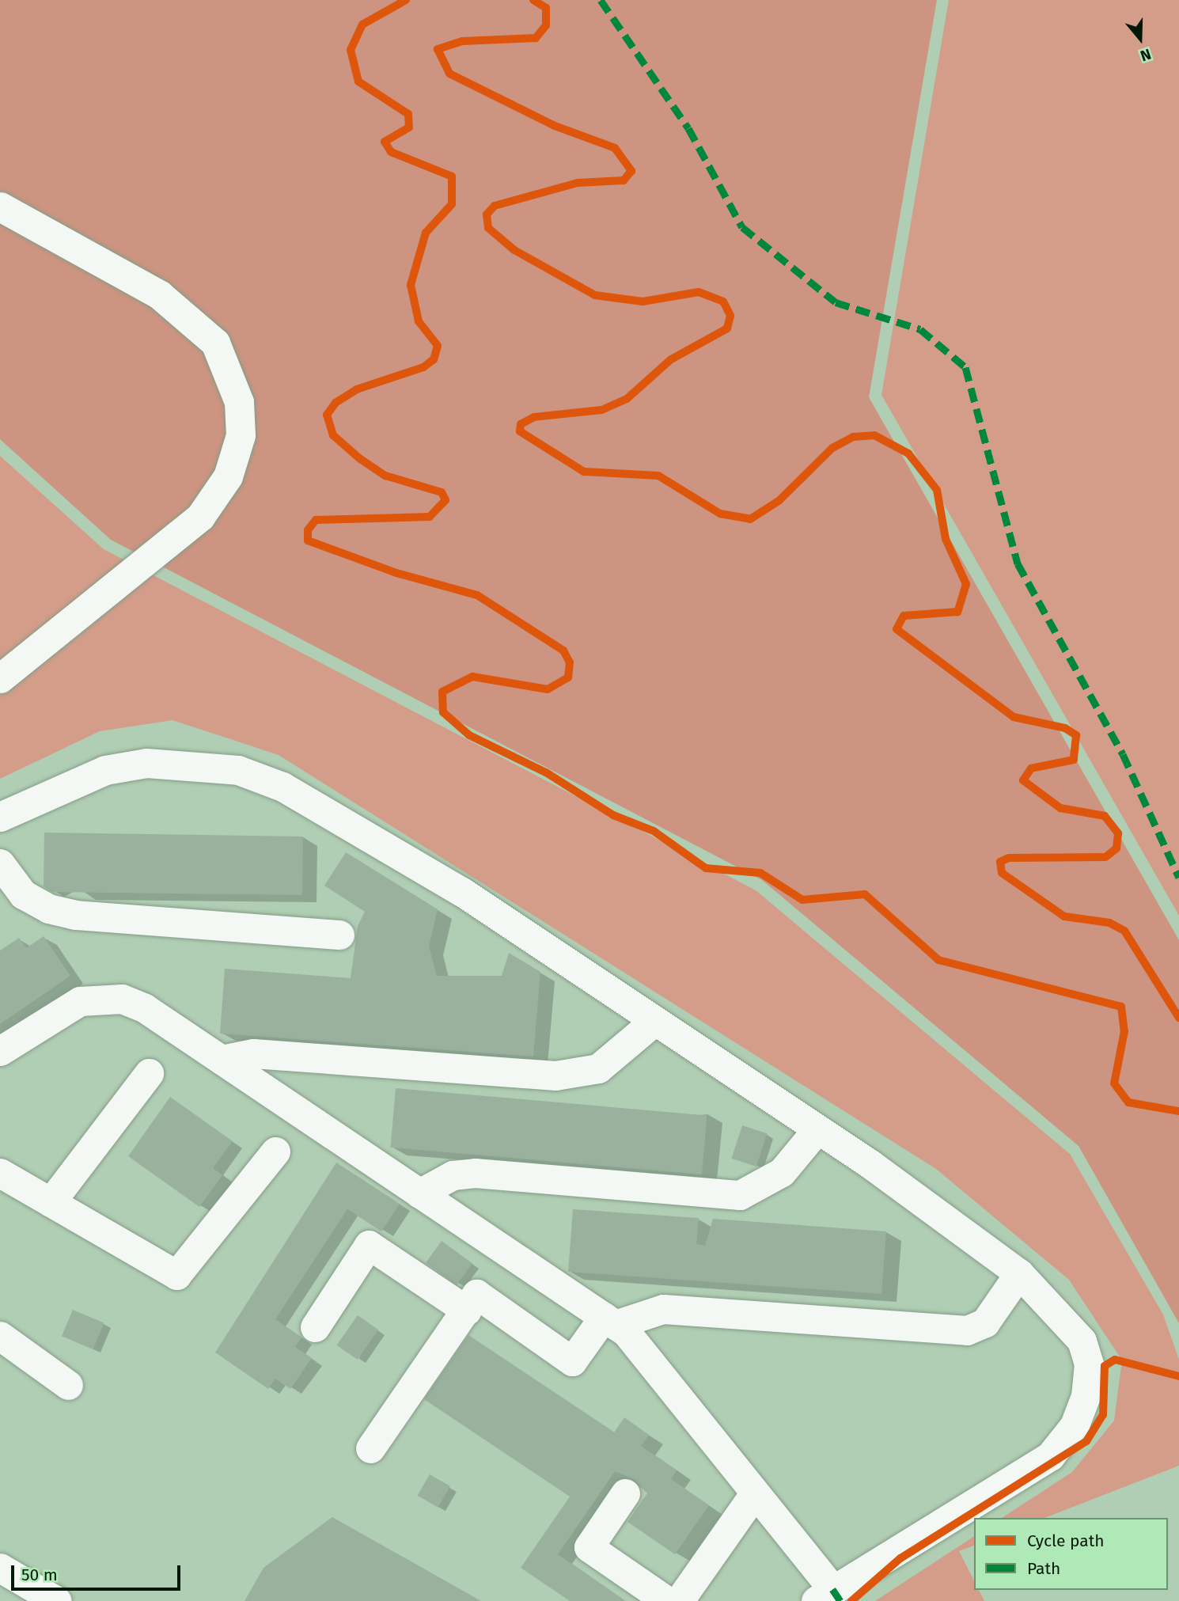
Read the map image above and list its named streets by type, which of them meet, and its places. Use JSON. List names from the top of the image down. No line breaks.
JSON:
{"legend":["Cycle path","Path"],"scale_bar":"50 m","north":"bottom"}
